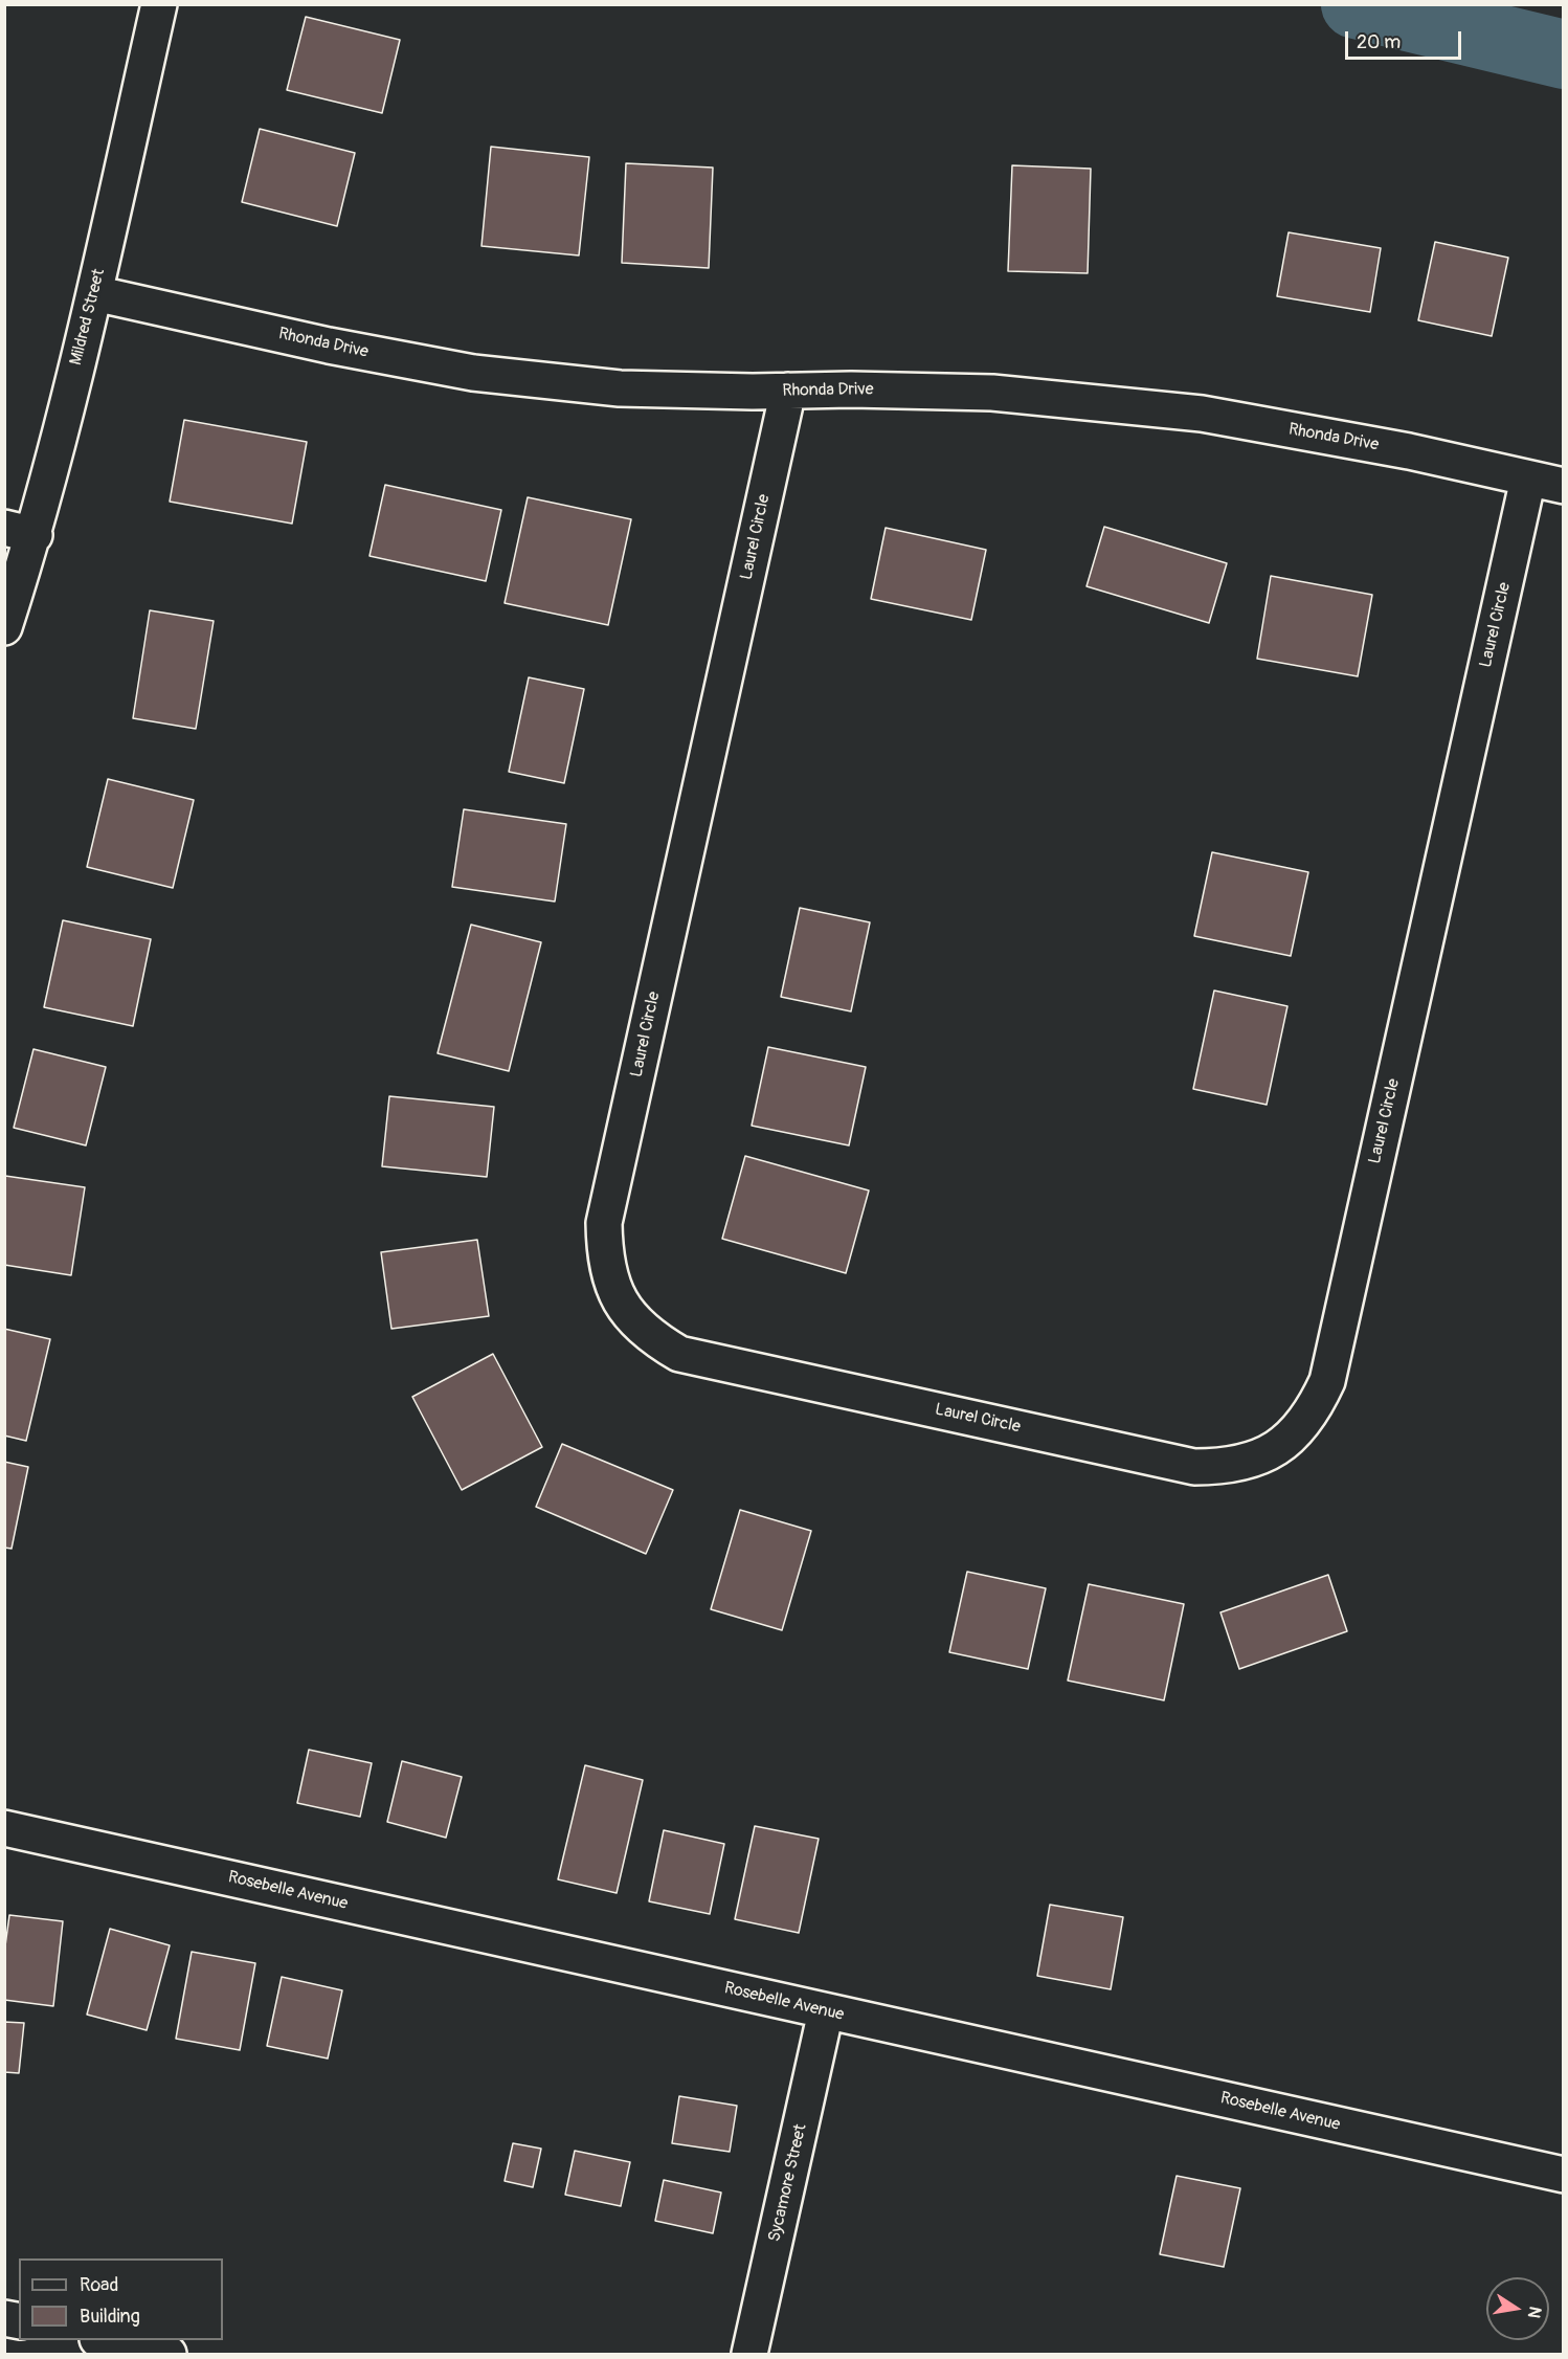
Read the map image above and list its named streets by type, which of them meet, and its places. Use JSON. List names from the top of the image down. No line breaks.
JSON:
{"streets":{"street":["Mildred Street","Rhonda Drive","Laurel Circle","Rosebelle Avenue","Sycamore Street"]},"crossings":[["Mildred Street","Rhonda Drive"],["Rhonda Drive","Laurel Circle"],["Rosebelle Avenue","Sycamore Street"]],"legend":["Road","Building"],"scale_bar":"20 m","north":"right"}
